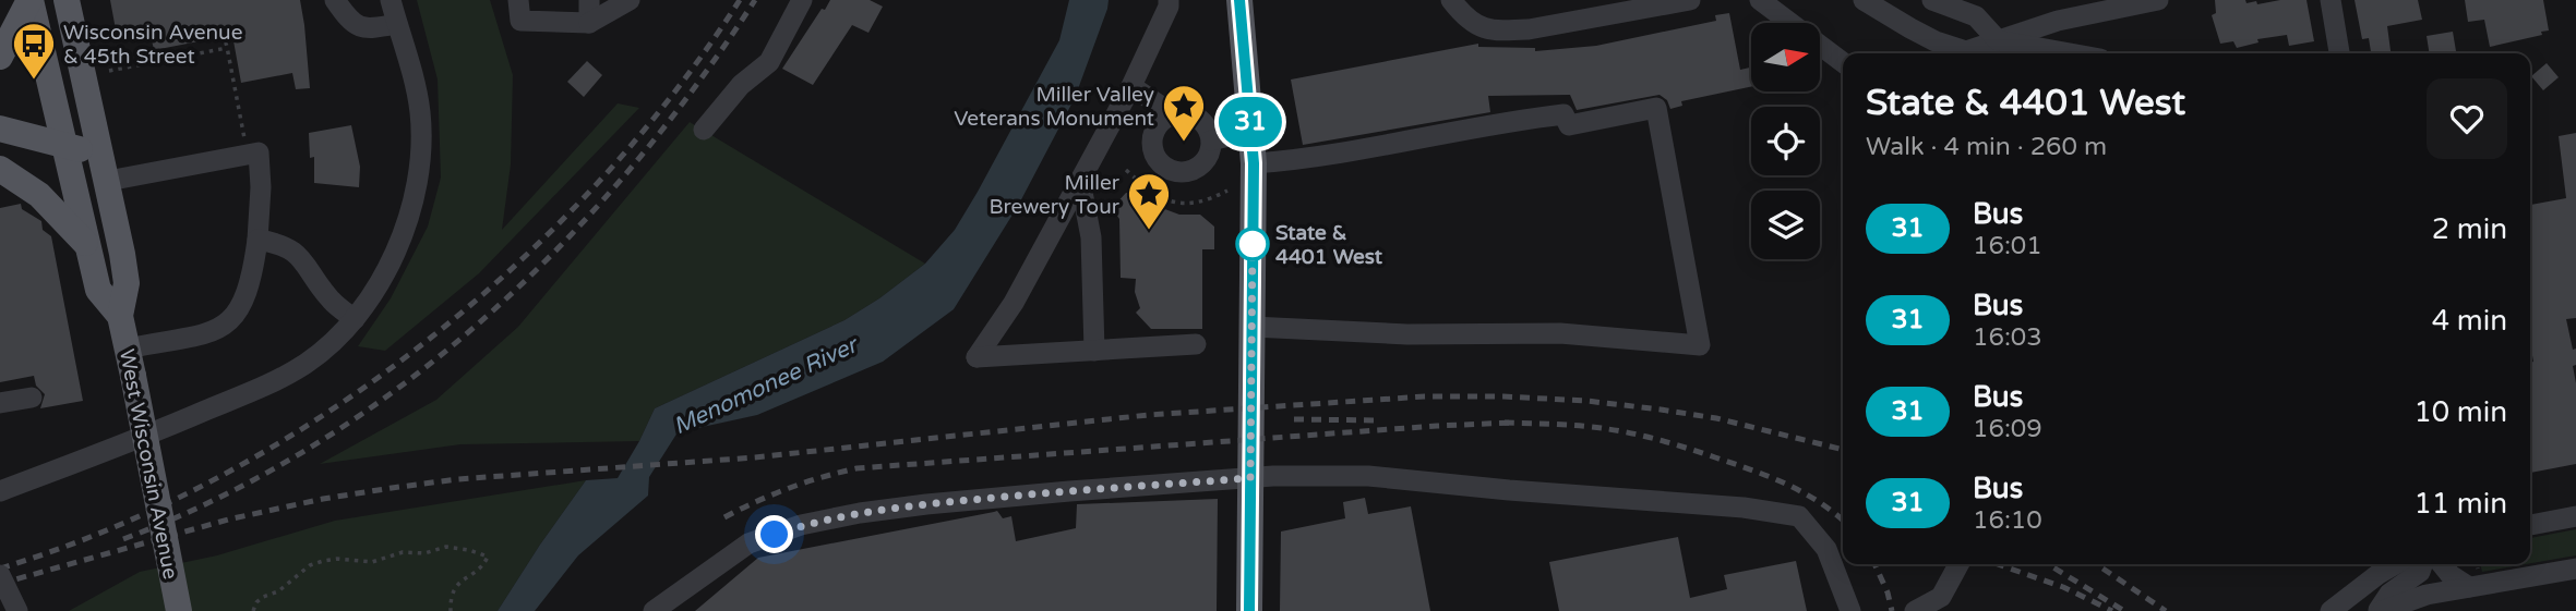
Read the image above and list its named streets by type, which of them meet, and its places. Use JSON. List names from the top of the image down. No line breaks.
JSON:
{"streets":{"main road":["West Wisconsin Avenue"]},"water":["Menomonee River"],"places":{"bus stop":["Wisconsin Avenue & 45th Street"],"place":["Miller Valley Veterans Monument","Miller Brewery Tour"],"other":["State & 4401 West"]},"lines":["bus line 31"],"north":"right","page":{"on_map":"31","heading":["State & 4401 West","Walk · 4 min · 260 m"],"list":[{"mark":"31","name":"Bus","note":"16:01","value":"2 min"},{"mark":"31","name":"Bus","note":"16:03","value":"4 min"},{"mark":"31","name":"Bus","note":"16:09","value":"10 min"},{"mark":"31","name":"Bus","note":"16:10","value":"11 min"}]}}
